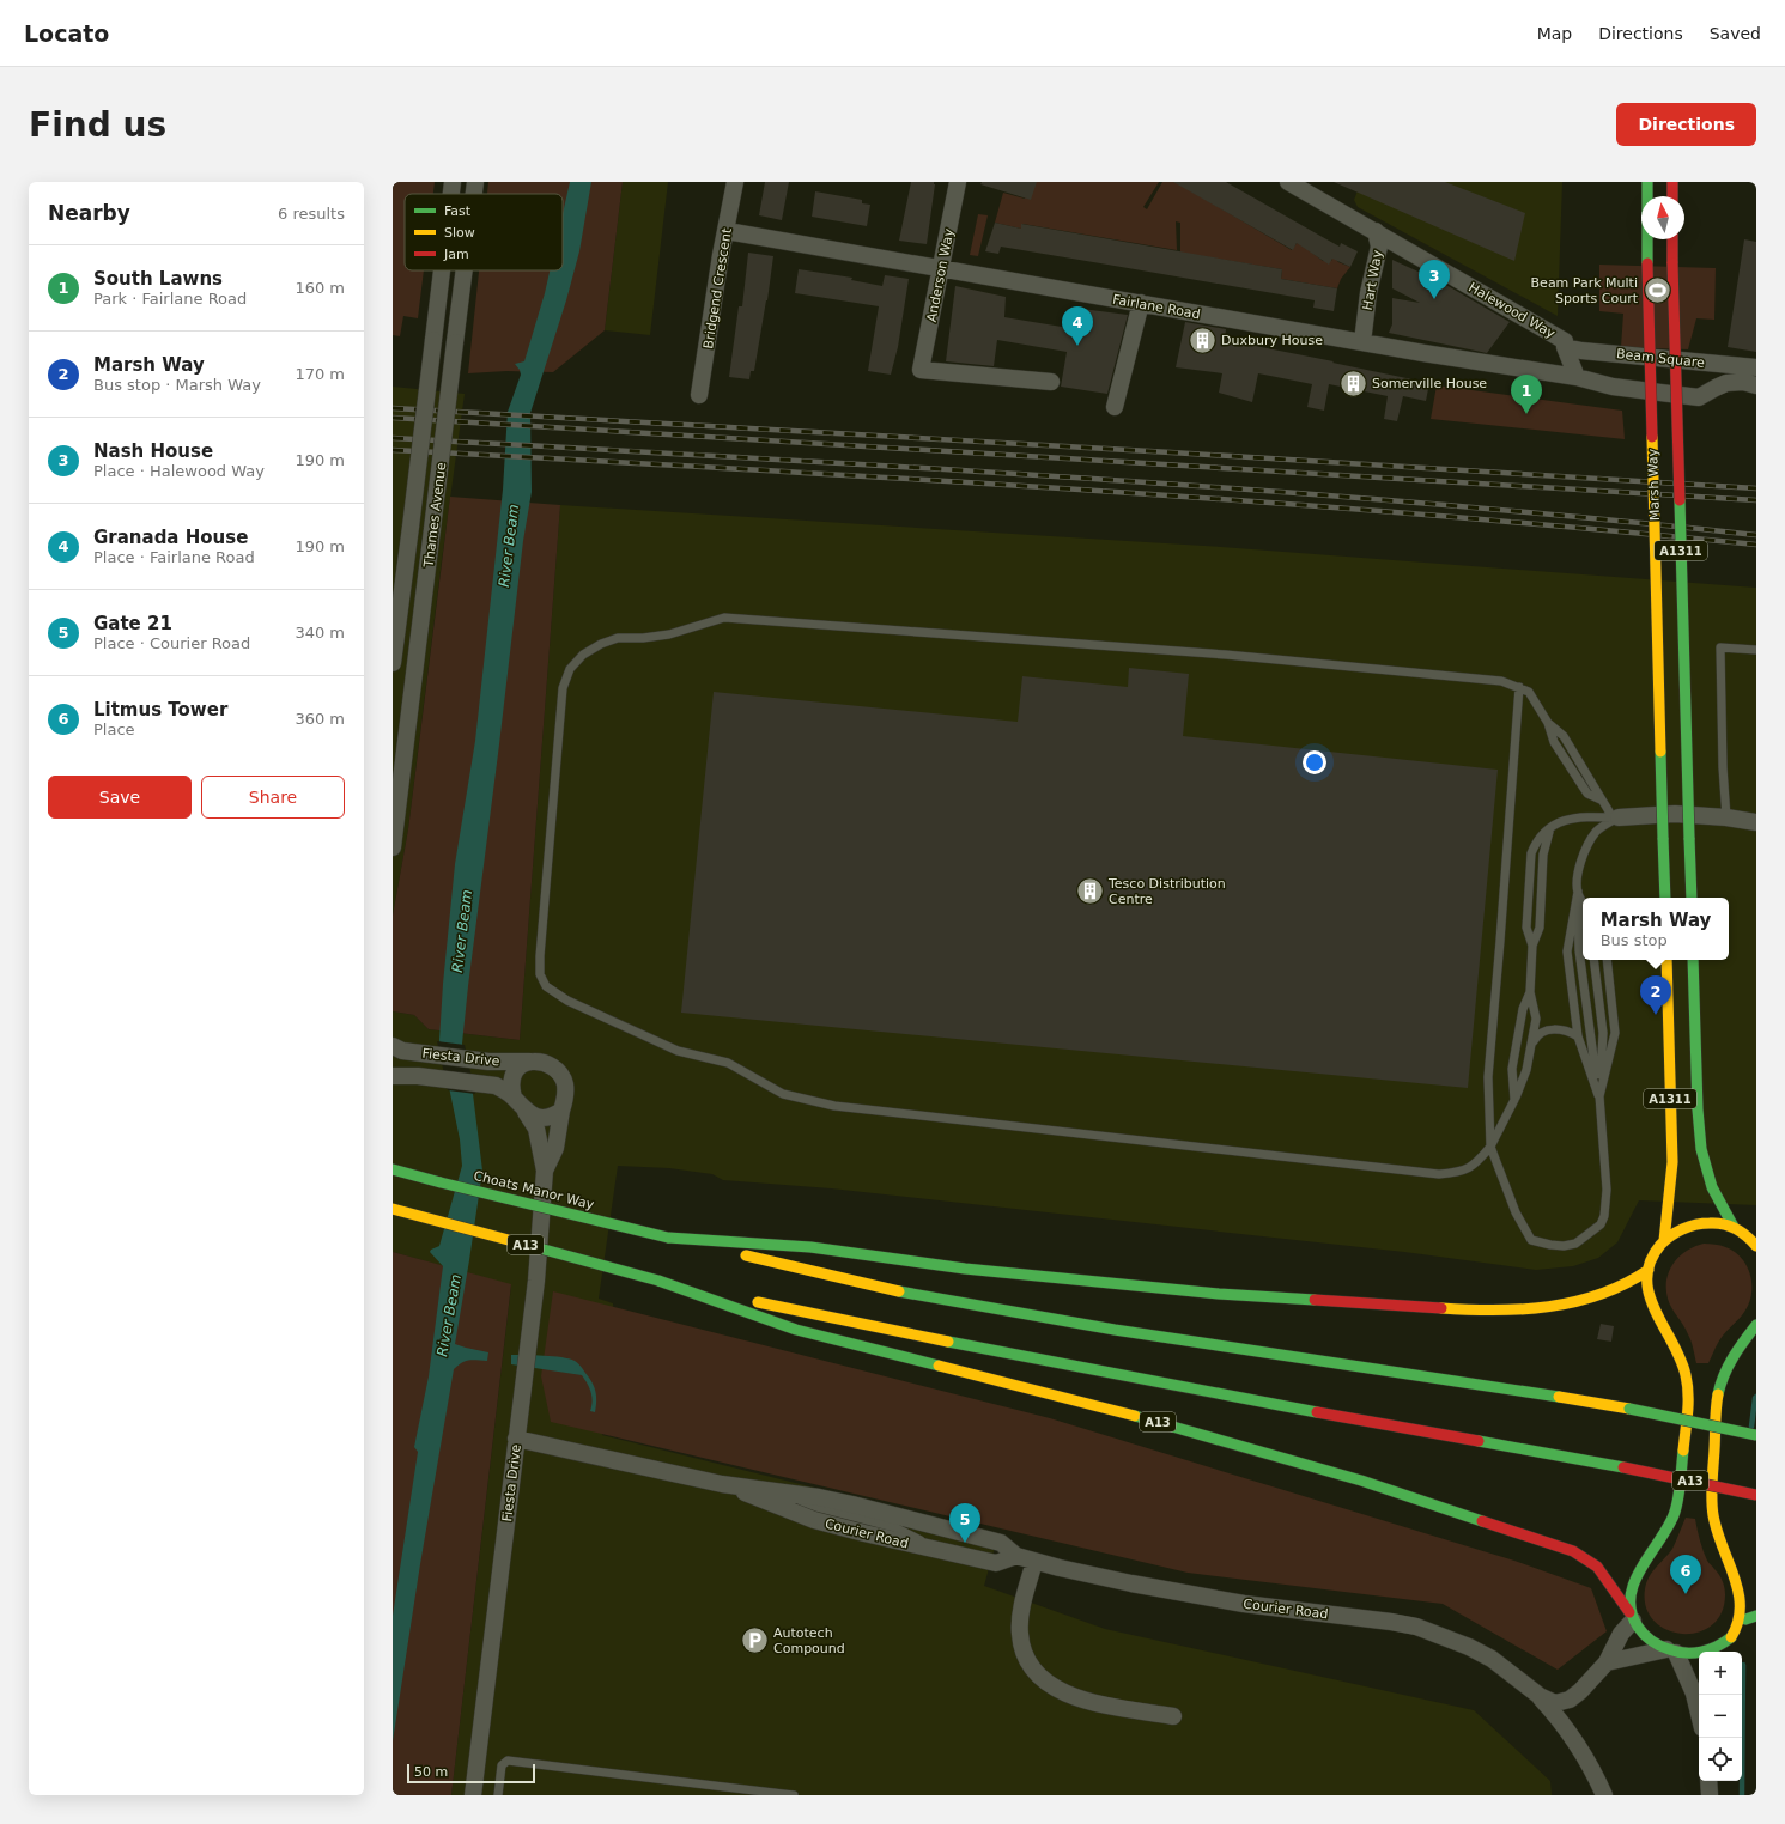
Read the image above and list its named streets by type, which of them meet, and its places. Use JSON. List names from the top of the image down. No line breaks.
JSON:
{"streets":{"main road":["Marsh Way","A1311","Choats Manor Way","A13"],"street":["Anderson Way","Hart Way","Bridgend Crescent","Fairlane Road","Halewood Way","Beam Square","Thames Avenue","Fiesta Drive","Courier Road"]},"crossings":[["Anderson Way","Fairlane Road"],["Hart Way","Fairlane Road"],["Hart Way","Halewood Way"],["Bridgend Crescent","Fairlane Road"],["Fairlane Road","Halewood Way"],["Halewood Way","Beam Square"],["Fiesta Drive","Courier Road"],["A13","Courier Road"]],"water":["River Beam"],"places":{"sports":["Beam Park Multi Sports Court"],"building":["Duxbury House","Somerville House","Tesco Distribution Centre"],"parking":["Autotech Compound"]},"legend":["Fast","Slow","Jam"],"scale_bar":"50 m","north":"top","page":{"header":"Locato","nav":["Map","Directions","Saved"],"buttons":["Directions",["Save","Share"]],"title":"Find us","heading":["Nearby","6 results"],"list":[{"mark":"1","name":"South Lawns","note":"Park · Fairlane Road","value":"160 m"},{"mark":"2","name":"Marsh Way","note":"Bus stop · Marsh Way","value":"170 m"},{"mark":"3","name":"Nash House","note":"Place · Halewood Way","value":"190 m"},{"mark":"4","name":"Granada House","note":"Place · Fairlane Road","value":"190 m"},{"mark":"5","name":"Gate 21","note":"Place · Courier Road","value":"340 m"},{"mark":"6","name":"Litmus Tower","note":"Place","value":"360 m"}],"pins":["3","4","1","2","5","6"],"popup":["Marsh Way","Bus stop"],"map_buttons":["+","−"],"scale":"50 m"}}
